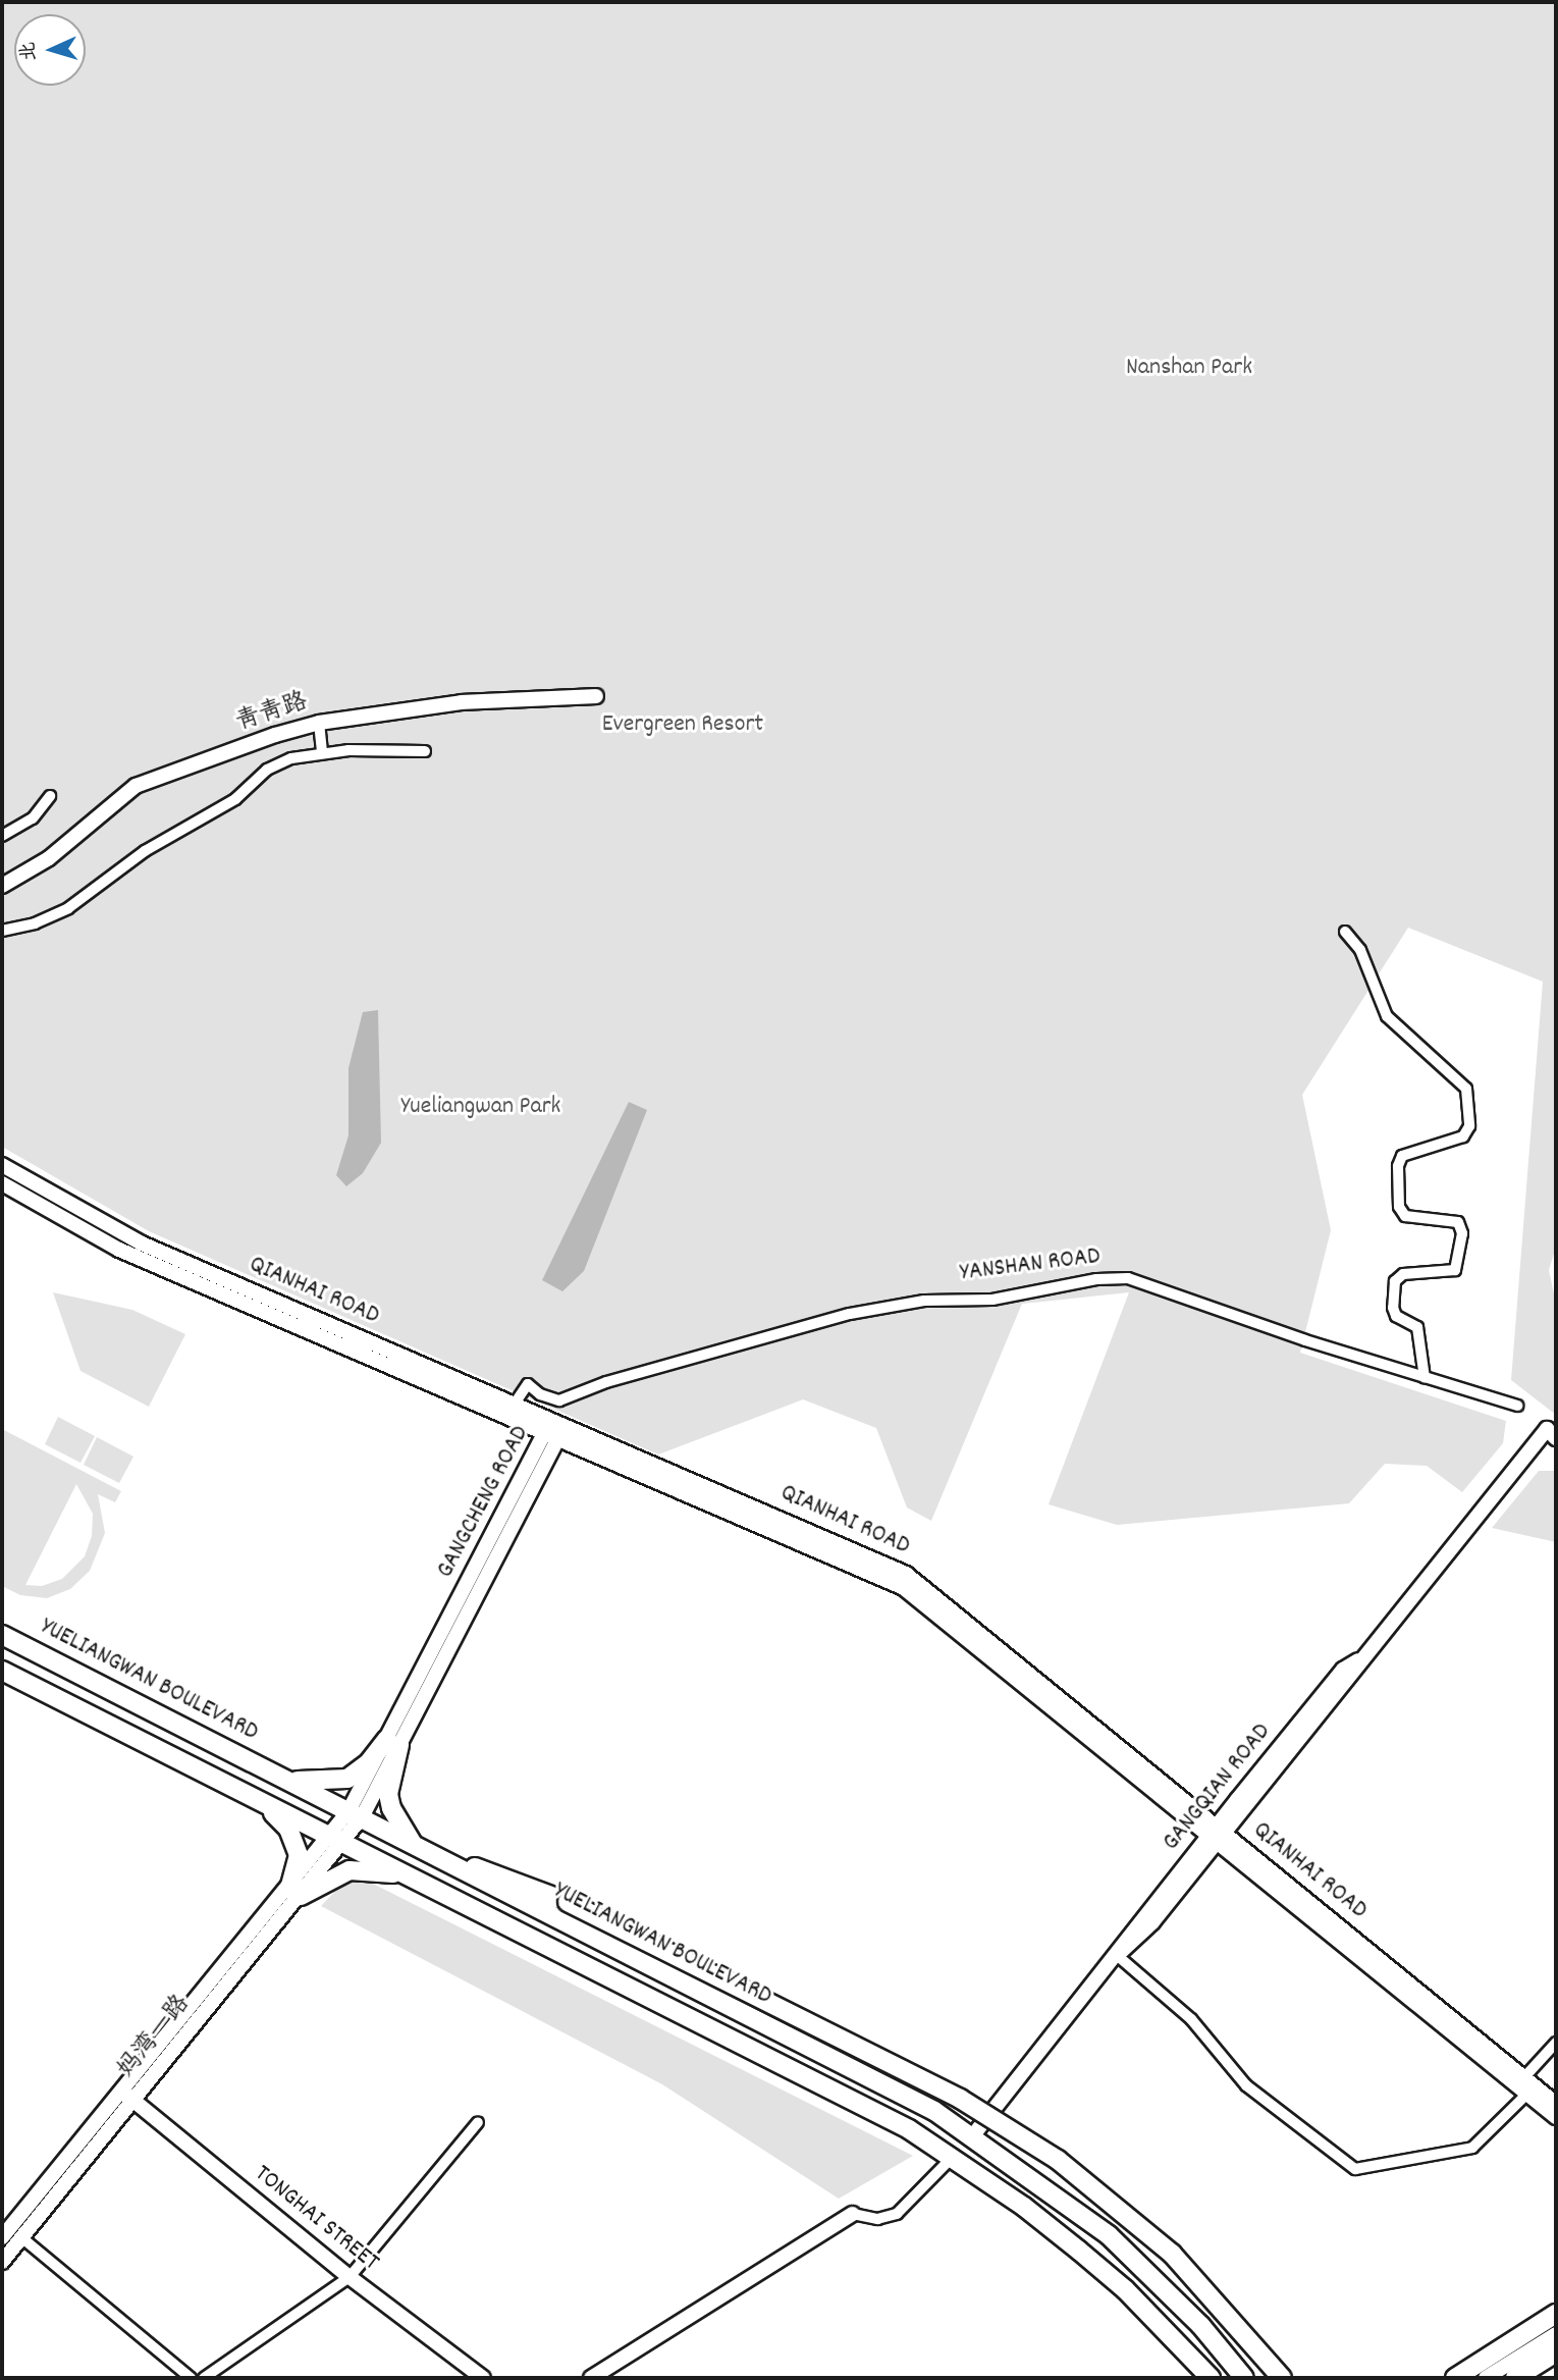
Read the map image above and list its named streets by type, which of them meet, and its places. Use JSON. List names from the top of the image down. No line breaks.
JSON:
{"streets":{"main road":["YUELIANGWAN BOULEVARD"],"street":["青青路","YANSHAN ROAD","QIANHAI ROAD","GANGCHENG ROAD","GANGQIAN ROAD","妈湾一路","TONGHAI STREET"]},"crossings":[["YANSHAN ROAD","QIANHAI ROAD"],["QIANHAI ROAD","GANGCHENG ROAD"],["QIANHAI ROAD","GANGQIAN ROAD"],["GANGCHENG ROAD","YUELIANGWAN BOULEVARD"],["GANGCHENG ROAD","妈湾一路"],["YUELIANGWAN BOULEVARD","GANGQIAN ROAD"],["妈湾一路","TONGHAI STREET"]],"parks":["Nanshan Park","Evergreen Resort","Yueliangwan Park"],"north":"left"}
